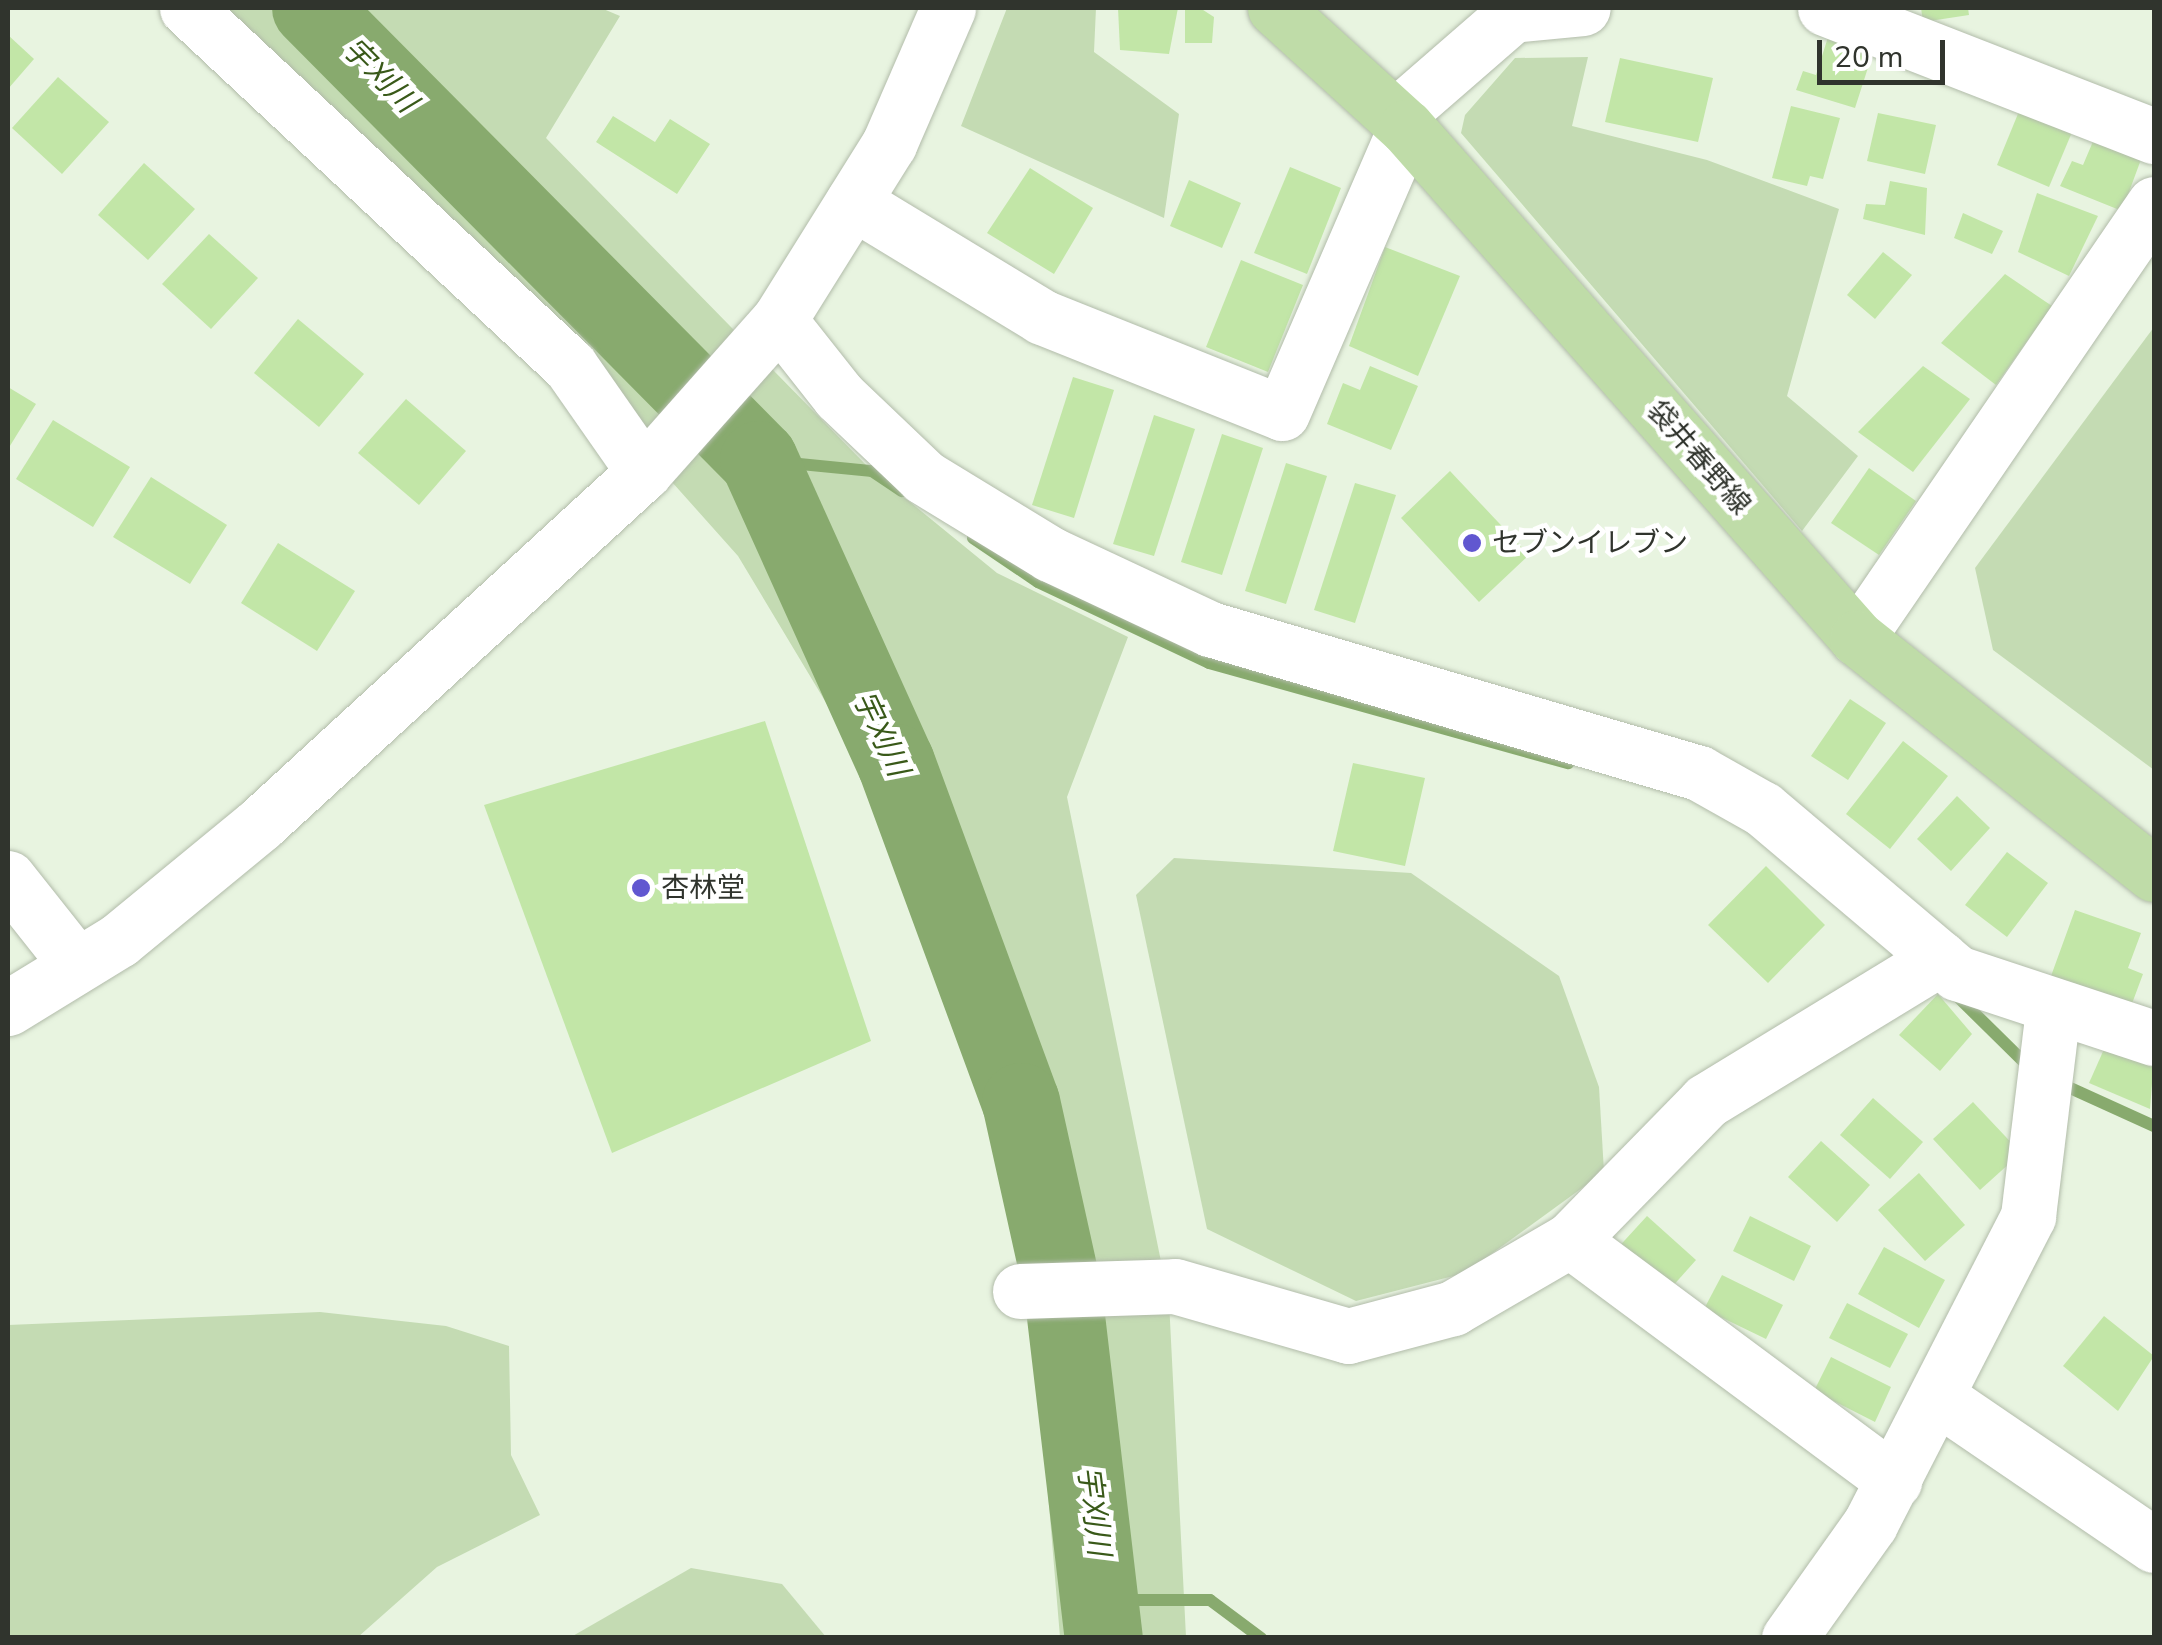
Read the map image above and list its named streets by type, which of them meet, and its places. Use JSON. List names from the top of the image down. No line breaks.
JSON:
{"streets":{"main road":["袋井春野線"]},"water":["宇刈川"],"places":["セブンイレブン","杏林堂"],"scale_bar":"20 m"}
